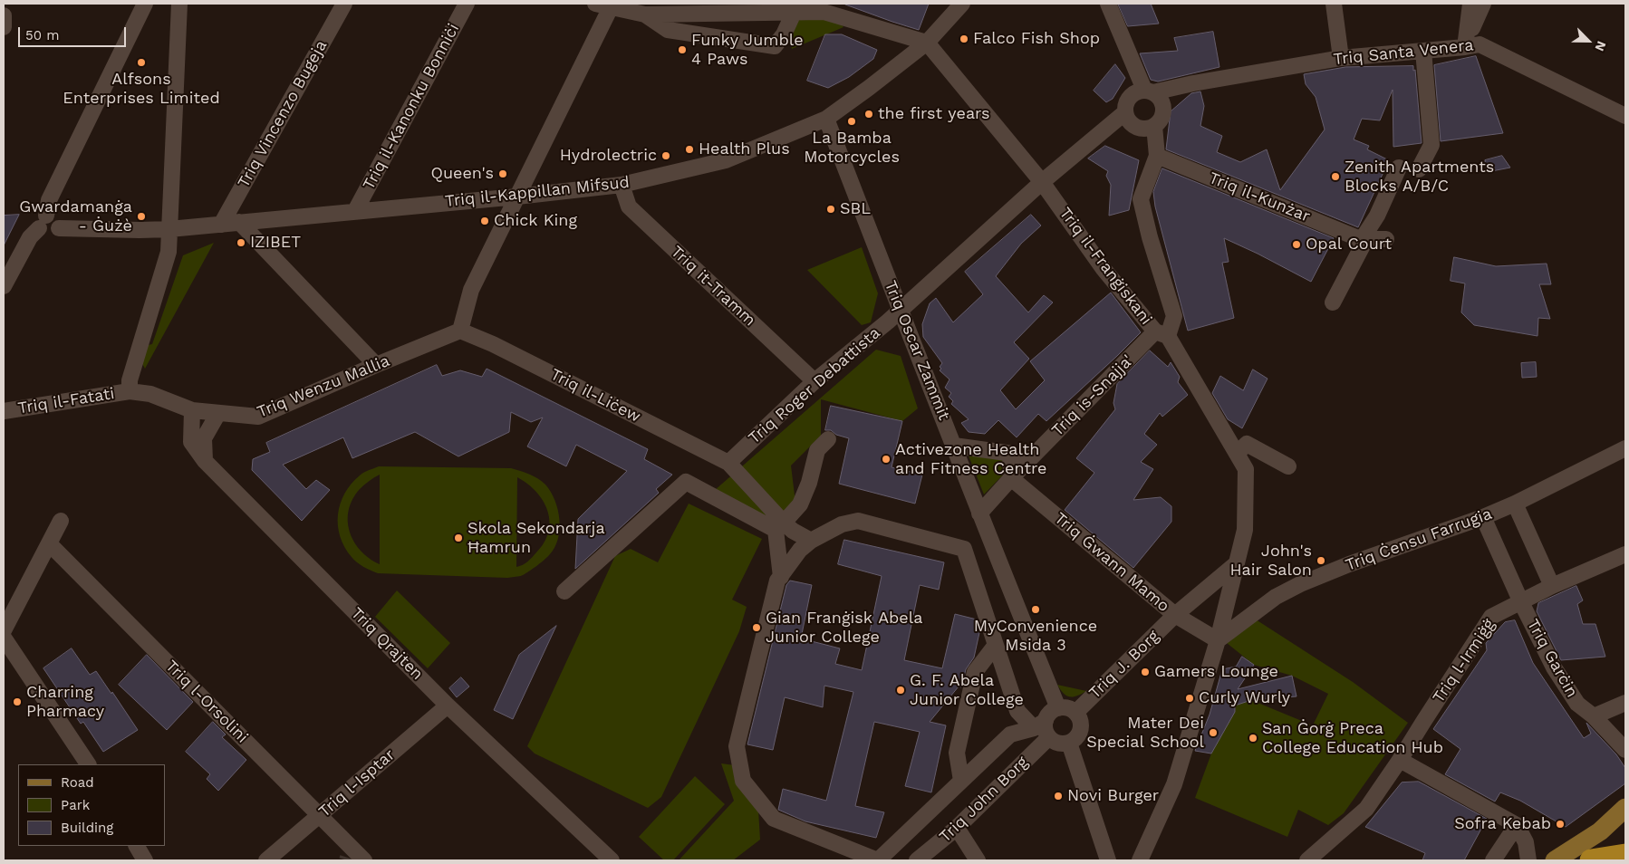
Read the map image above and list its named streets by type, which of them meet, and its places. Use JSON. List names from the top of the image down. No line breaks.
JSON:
{"streets":{"street":["Triq Santa Venera","Triq il-Kanonku Bonniċi","Triq Vincenzo Bugeja","Triq il-Kappillan Mifsud","Triq il-Kunżar","Triq il-Franġiskani","Triq it-Tramm","Triq Oscar Zammit","Triq Roger Debattista","Triq Wenzu Mallia","Triq il-Liċew","Triq is-Snajja'","Triq il-Fatati","Triq Ċensu Farrugia","Triq Ġwann Mamo","Triq Qrajten","Triq Garċin","Triq l-Irmiġġ","Triq J. Borg","Triq l-Orsolini","Triq l-Isptar","Triq John Borg"]},"crossings":[["Triq Santa Venera","Triq Roger Debattista"],["Triq il-Kanonku Bonniċi","Triq il-Kappillan Mifsud"],["Triq Vincenzo Bugeja","Triq il-Kappillan Mifsud"],["Triq il-Kappillan Mifsud","Triq il-Franġiskani"],["Triq il-Kappillan Mifsud","Triq it-Tramm"],["Triq il-Kappillan Mifsud","Triq Oscar Zammit"],["Triq il-Franġiskani","Triq Roger Debattista"],["Triq il-Franġiskani","Triq is-Snajja'"],["Triq il-Franġiskani","Triq Ċensu Farrugia"],["Triq il-Franġiskani","Triq Ġwann Mamo"],["Triq il-Franġiskani","Triq J. Borg"],["Triq it-Tramm","Triq Roger Debattista"],["Triq Oscar Zammit","Triq Roger Debattista"],["Triq Oscar Zammit","Triq is-Snajja'"],["Triq Oscar Zammit","Triq J. Borg"],["Triq Oscar Zammit","Triq John Borg"],["Triq Roger Debattista","Triq il-Liċew"],["Triq Wenzu Mallia","Triq il-Liċew"],["Triq Wenzu Mallia","Triq il-Fatati"],["Triq Wenzu Mallia","Triq Qrajten"],["Triq is-Snajja'","Triq Ġwann Mamo"],["Triq Ċensu Farrugia","Triq Ġwann Mamo"],["Triq Ċensu Farrugia","Triq Garċin"],["Triq Ġwann Mamo","Triq J. Borg"],["Triq Qrajten","Triq l-Isptar"],["Triq Garċin","Triq l-Irmiġġ"],["Triq J. Borg","Triq John Borg"],["Triq l-Orsolini","Triq l-Isptar"]],"places":["Falco Fish Shop","Funky Jumble 4 Paws","Alfsons Enterprises Limited","the first years","La Bamba Motorcycles","Health Plus","Hydrolectric","Queen's","Zenith Apartments Blocks A/B/C","SBL","Gwardamanġa - Ġużè","Chick King","IZIBET","Opal Court","Activezone Health and Fitness Centre","Skola Sekondarja Ħamrun","John's Hair Salon","MyConvenience Msida 3","Gian Franġisk Abela Junior College","Gamers Lounge","G. F. Abela Junior College","Curly Wurly","Charring Pharmacy","Mater Dei Special School","San Ġorġ Preca College Education Hub","Novi Burger","Sofra Kebab"],"legend":["Road","Park","Building"],"scale_bar":"50 m","north":"bottom right"}
